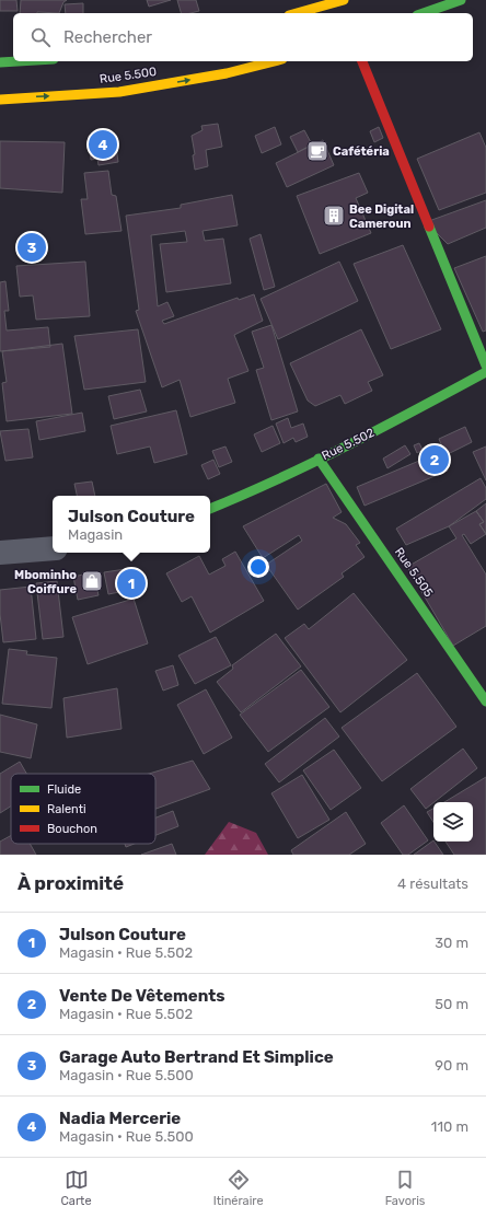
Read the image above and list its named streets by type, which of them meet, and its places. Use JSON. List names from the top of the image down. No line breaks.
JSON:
{"streets":{"street":["Rue 5.500","Rue 5.502","Rue 5.505"]},"crossings":[["Rue 5.502","Rue 5.505"]],"one_way":["Rue 5.500"],"places":{"cafe":["Cafétéria"],"building":["Bee Digital Cameroun"],"shop":["Mbominho Coiffure"]},"legend":["Fluide","Ralenti","Bouchon"],"page":{"search":"Rechercher","pins":["4","3","2","1"],"popup":["Julson Couture","Magasin"],"heading":["À proximité","4 résultats"],"list":[{"mark":"1","name":"Julson Couture","note":"Magasin · Rue 5.502","value":"30 m"},{"mark":"2","name":"Vente De Vêtements","note":"Magasin · Rue 5.502","value":"50 m"},{"mark":"3","name":"Garage Auto Bertrand Et Simplice","note":"Magasin · Rue 5.500","value":"90 m"},{"mark":"4","name":"Nadia Mercerie","note":"Magasin · Rue 5.500","value":"110 m"}],"nav":["Carte","Itinéraire","Favoris"]}}
